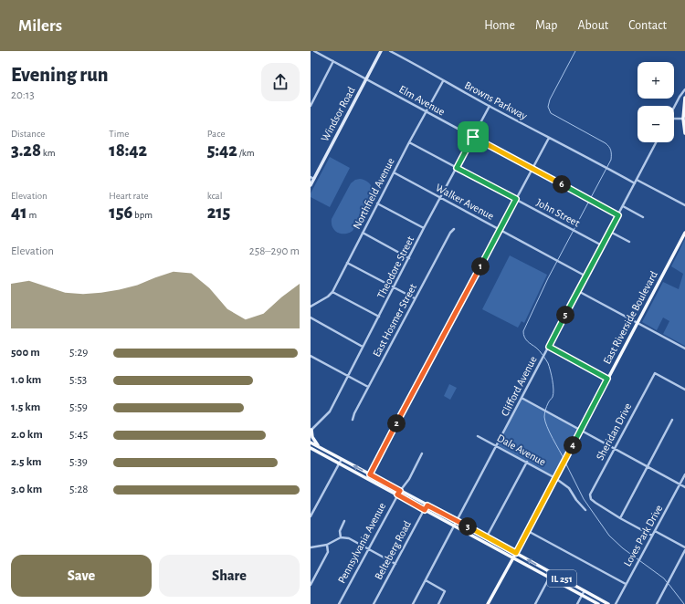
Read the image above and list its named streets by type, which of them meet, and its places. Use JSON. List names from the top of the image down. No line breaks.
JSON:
{"streets":{"main road":["East Riverside Boulevard","IL 251"],"street":["Elm Avenue","Browns Parkway","Windsor Road","Northfield Avenue","Walker Avenue","John Street","Theodore Street","East Hosmer Street","Clifford Avenue","Sheridan Drive","Dale Avenue","Loves Park Drive","Pennsylvania Avenue","Belteberg Road"]},"crossings":[["Elm Avenue","Windsor Road"],["Elm Avenue","Northfield Avenue"],["Elm Avenue","Theodore Street"],["Elm Avenue","Clifford Avenue"],["Browns Parkway","Northfield Avenue"],["Browns Parkway","Theodore Street"],["Browns Parkway","Clifford Avenue"],["Northfield Avenue","Walker Avenue"],["Northfield Avenue","John Street"],["Walker Avenue","Theodore Street"],["Walker Avenue","Clifford Avenue"],["John Street","Theodore Street"],["John Street","Clifford Avenue"],["East Riverside Boulevard","Dale Avenue"],["East Riverside Boulevard","IL 251"],["Clifford Avenue","Dale Avenue"],["Clifford Avenue","IL 251"],["Pennsylvania Avenue","IL 251"],["Belteberg Road","IL 251"]],"page":{"header":"Milers","nav":["Home","Map","About","Contact"],"heading":["Evening run","20:13"],"map_buttons":["+","−"],"stats":[["Distance","3.28 km"],["Time","18:42"],["Pace","5:42 /km"],["Elevation","41 m"],["Heart rate","156 bpm"],["kcal","215"]],"pins":["6","1","5","2","4","3"],"chart":["Elevation","258–290 m"],"list":[{"name":"500 m","note":"5:29"},{"name":"1.0 km","note":"5:53"},{"name":"1.5 km","note":"5:59"},{"name":"2.0 km","note":"5:45"},{"name":"2.5 km","note":"5:39"},{"name":"3.0 km","note":"5:28"}],"buttons":["Save","Share"]}}
